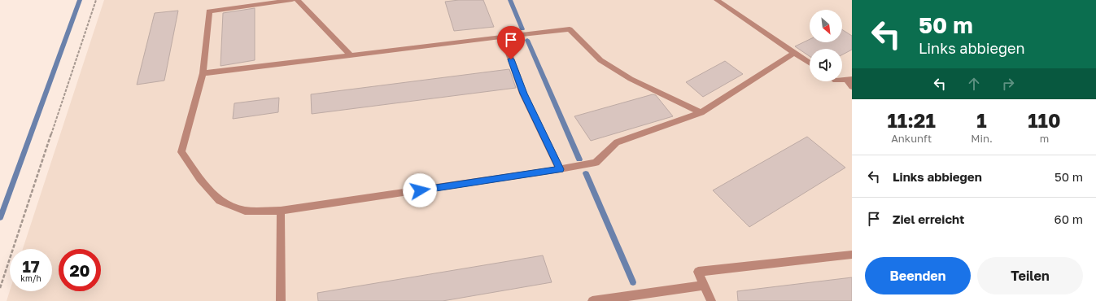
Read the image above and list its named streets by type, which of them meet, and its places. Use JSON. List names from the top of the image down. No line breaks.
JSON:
{"north":"bottom right","page":{"turn":["50 m","Links abbiegen"],"eta":["11:21","Ankunft","1","Min.","110","m"],"list":[{"name":"Links abbiegen","value":"50 m"},{"name":"Ziel erreicht","value":"60 m"}],"speed":"17 km/h","limit":"20","buttons":["Beenden","Teilen"]}}
